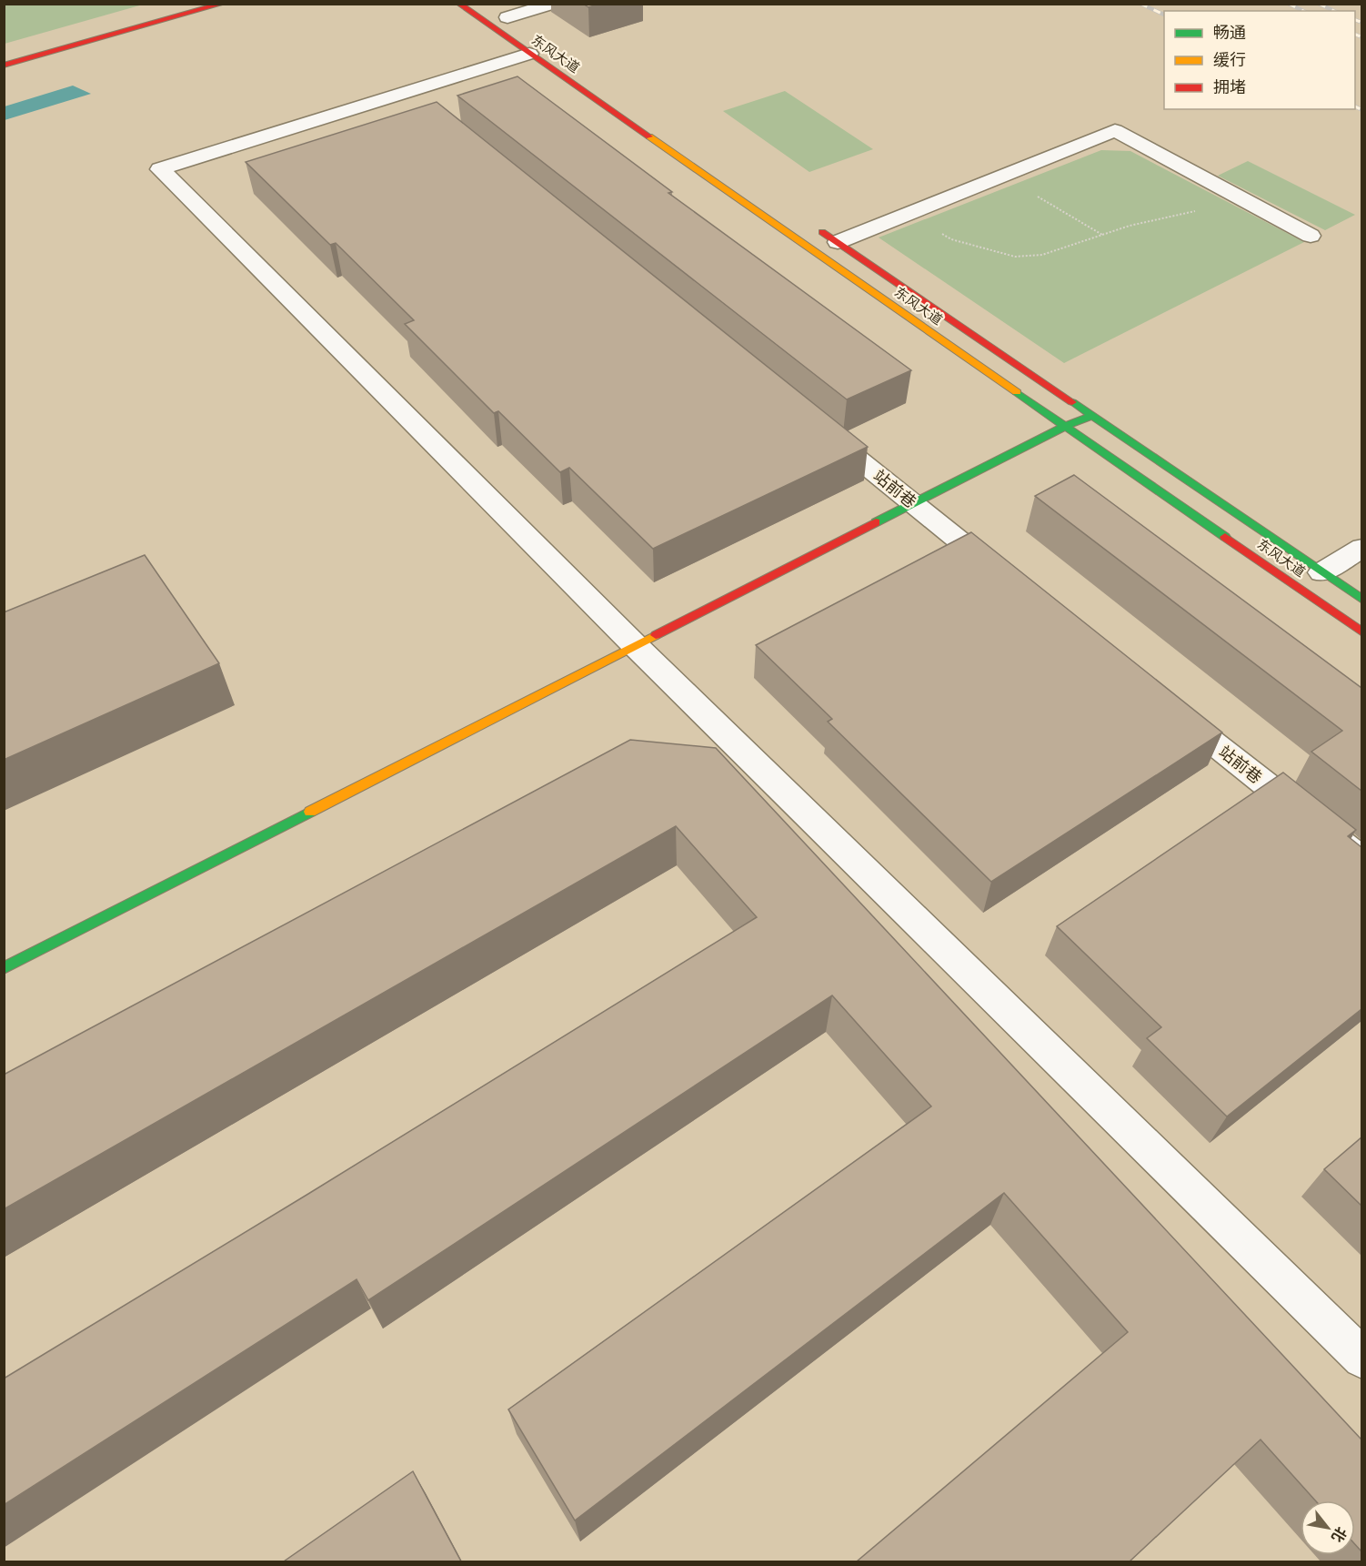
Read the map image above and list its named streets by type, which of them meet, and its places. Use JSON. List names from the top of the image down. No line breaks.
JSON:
{"streets":{"main road":["东风大道"],"street":["站前巷"]},"legend":["畅通","缓行","拥堵"],"north":"bottom right"}
